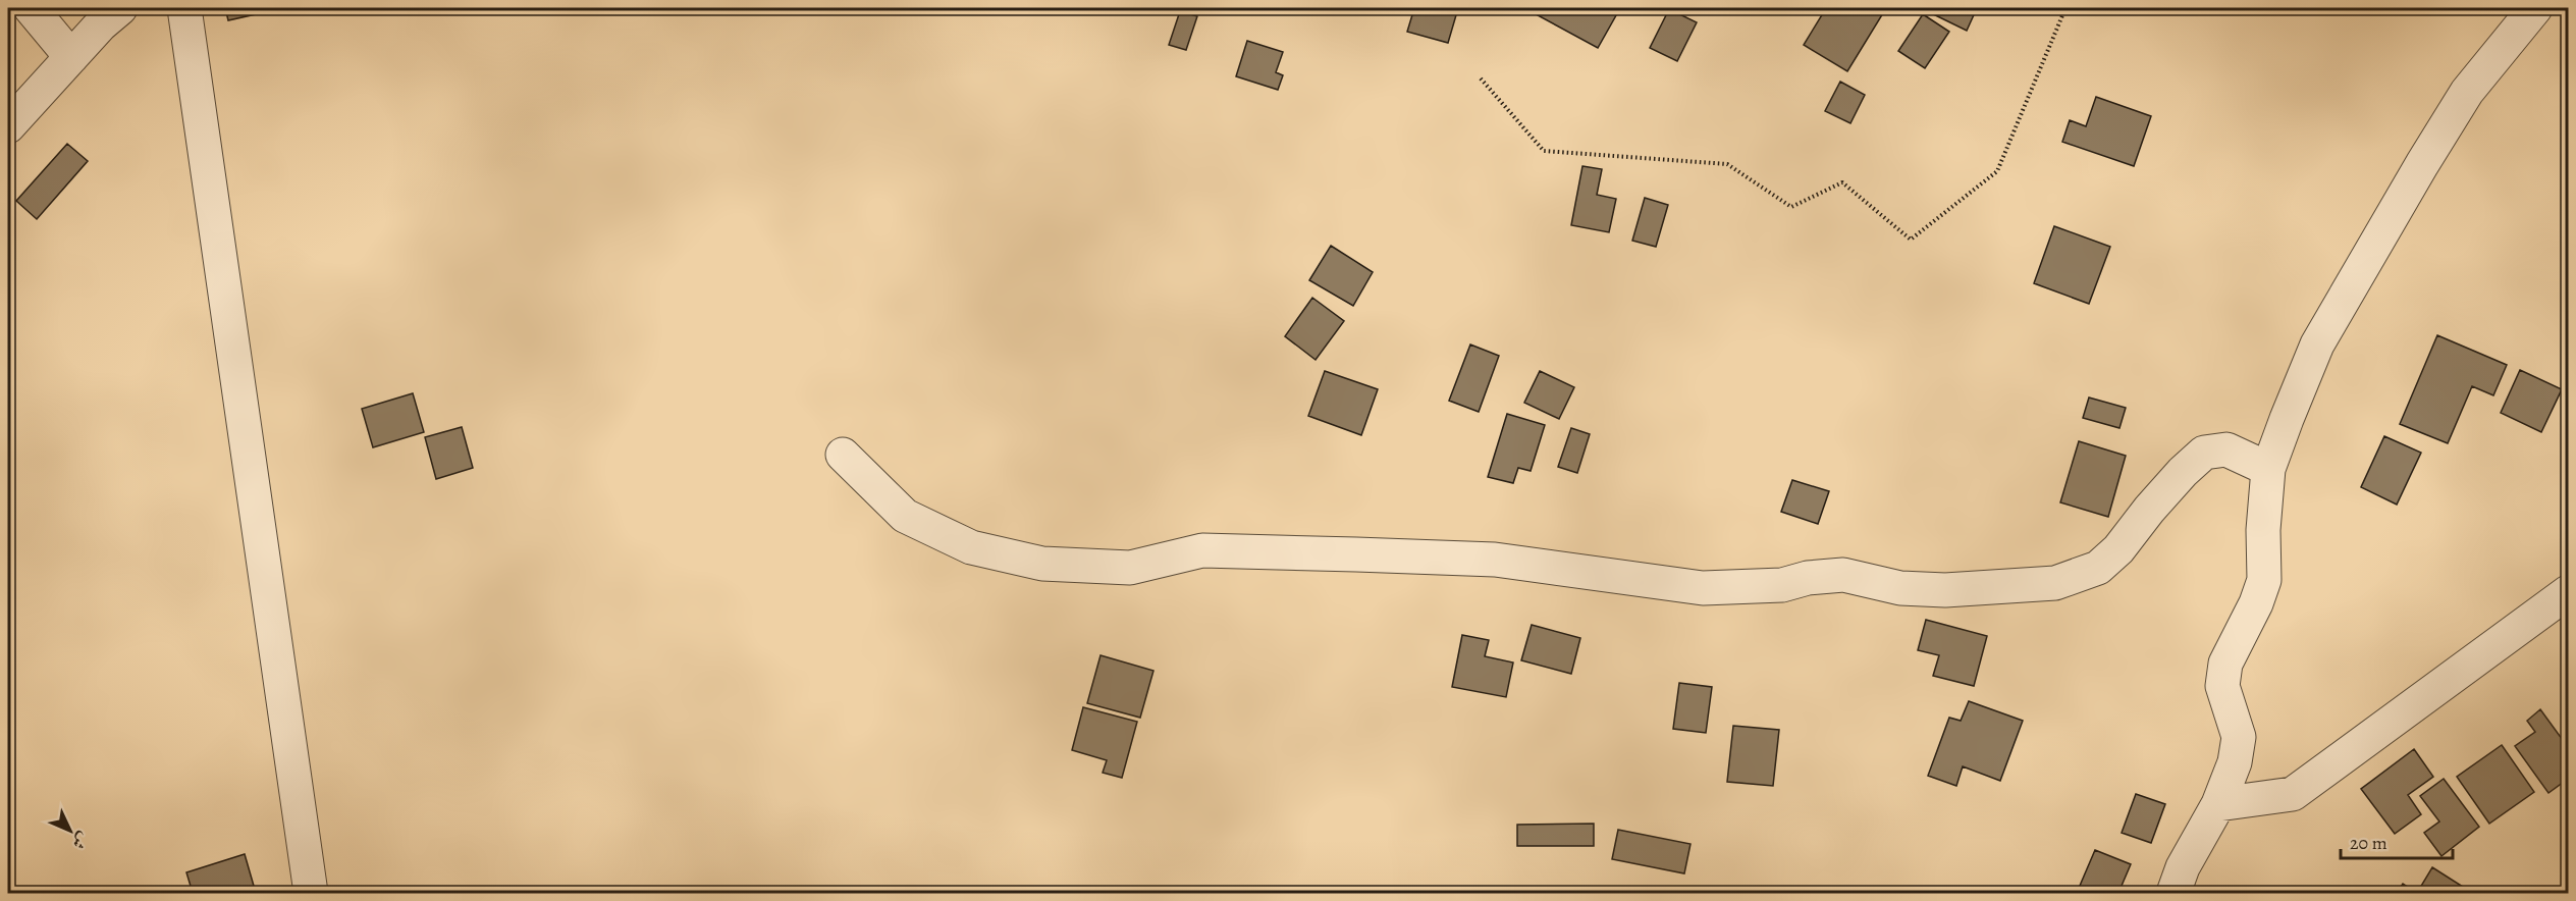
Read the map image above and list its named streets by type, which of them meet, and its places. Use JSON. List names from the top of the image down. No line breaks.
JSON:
{"scale_bar":"20 m","north":"bottom right"}
